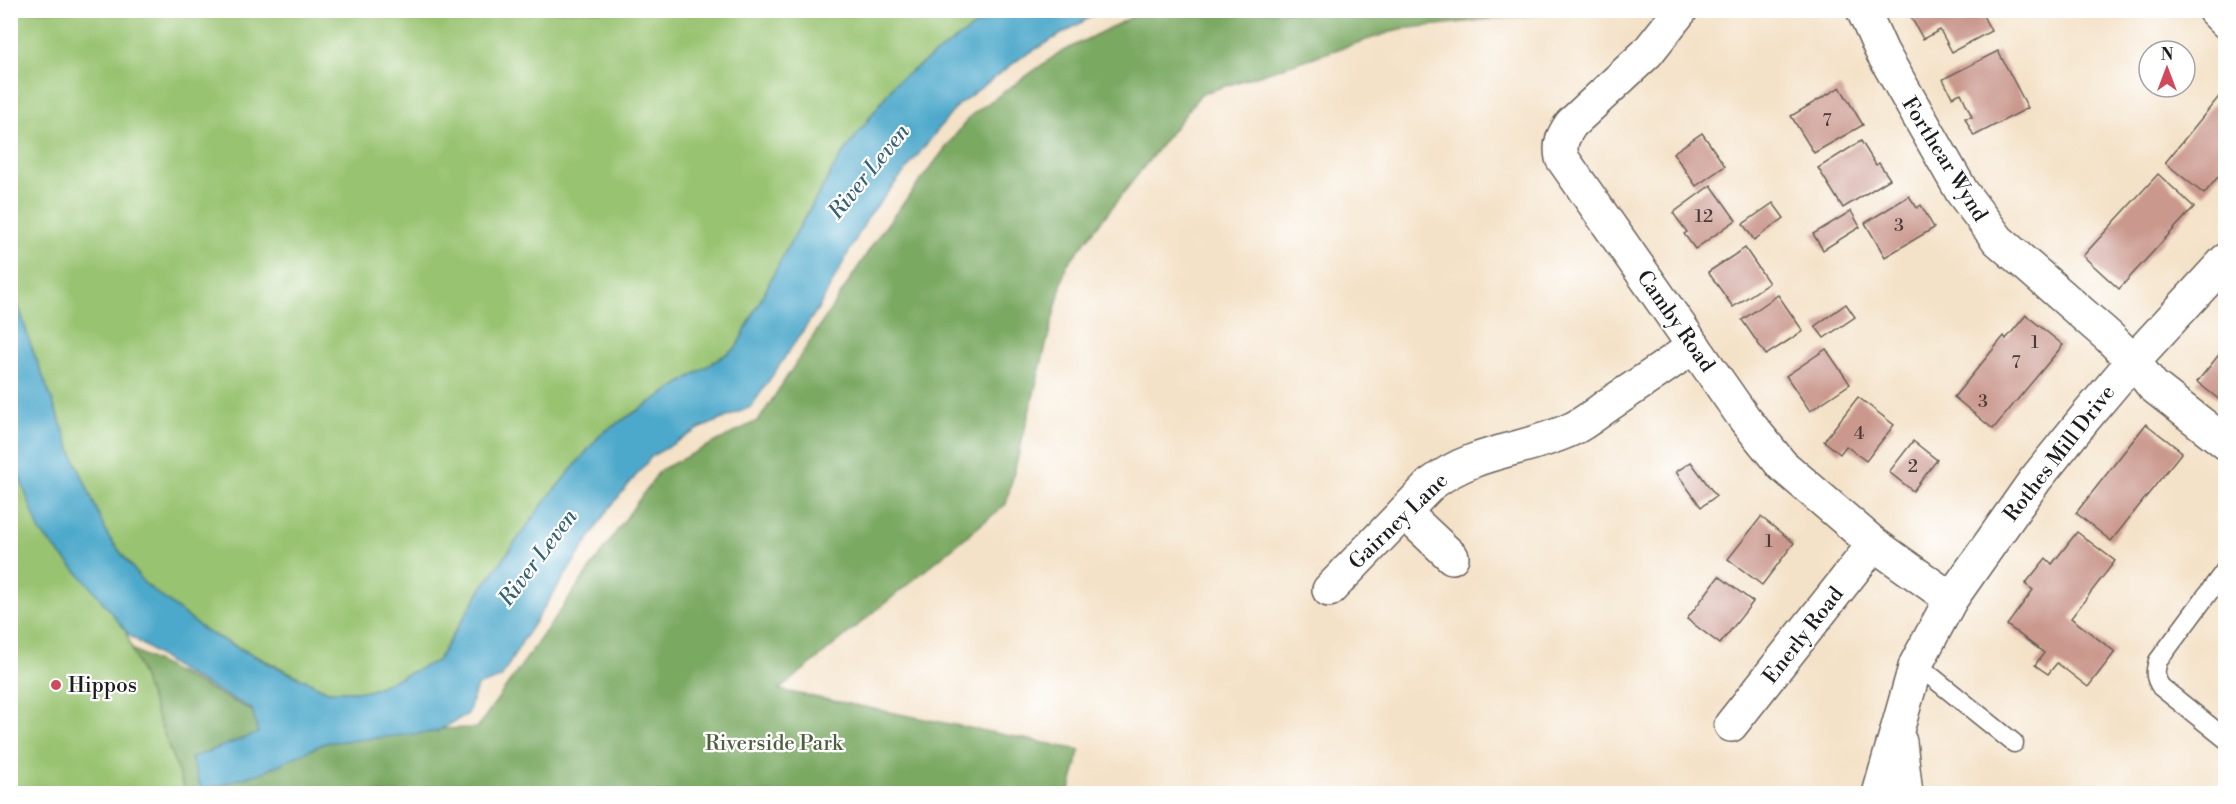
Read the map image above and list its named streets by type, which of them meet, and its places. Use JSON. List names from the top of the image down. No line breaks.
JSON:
{"streets":{"street":["Forthear Wynd","Camby Road","Rothes Mill Drive","Gairney Lane","Enerly Road"]},"crossings":[["Forthear Wynd","Rothes Mill Drive"],["Camby Road","Rothes Mill Drive"],["Camby Road","Gairney Lane"],["Camby Road","Enerly Road"]],"water":["River Leven"],"parks":["Riverside Park"],"places":["Hippos"],"house_numbers":["7","12","3","1","7","3","4","2","1"],"north":"top"}
